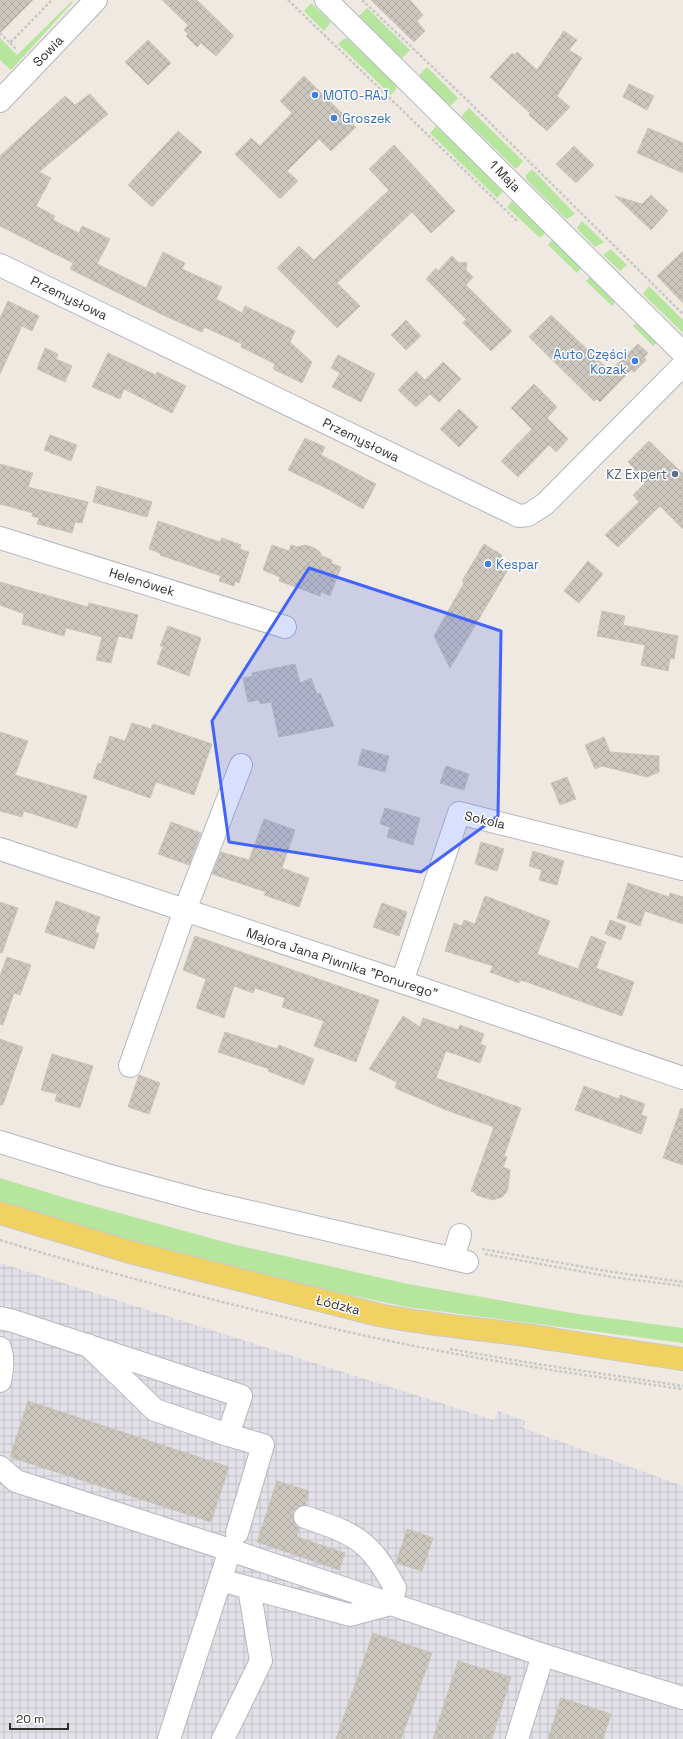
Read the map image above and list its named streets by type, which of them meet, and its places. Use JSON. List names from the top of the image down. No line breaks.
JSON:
{"streets":{"main road":["Łódzka"],"street":["Sowia","1 Maja","Przemysłowa","Helenówek","Sokola","Majora Jana Piwnika \"Ponurego\""]},"crossings":[["Sokola","Majora Jana Piwnika \"Ponurego\""]],"places":["MOTO-RAJ","Groszek","Auto Części Kozak","KZ Expert","Kespar"],"scale_bar":"20 m"}
